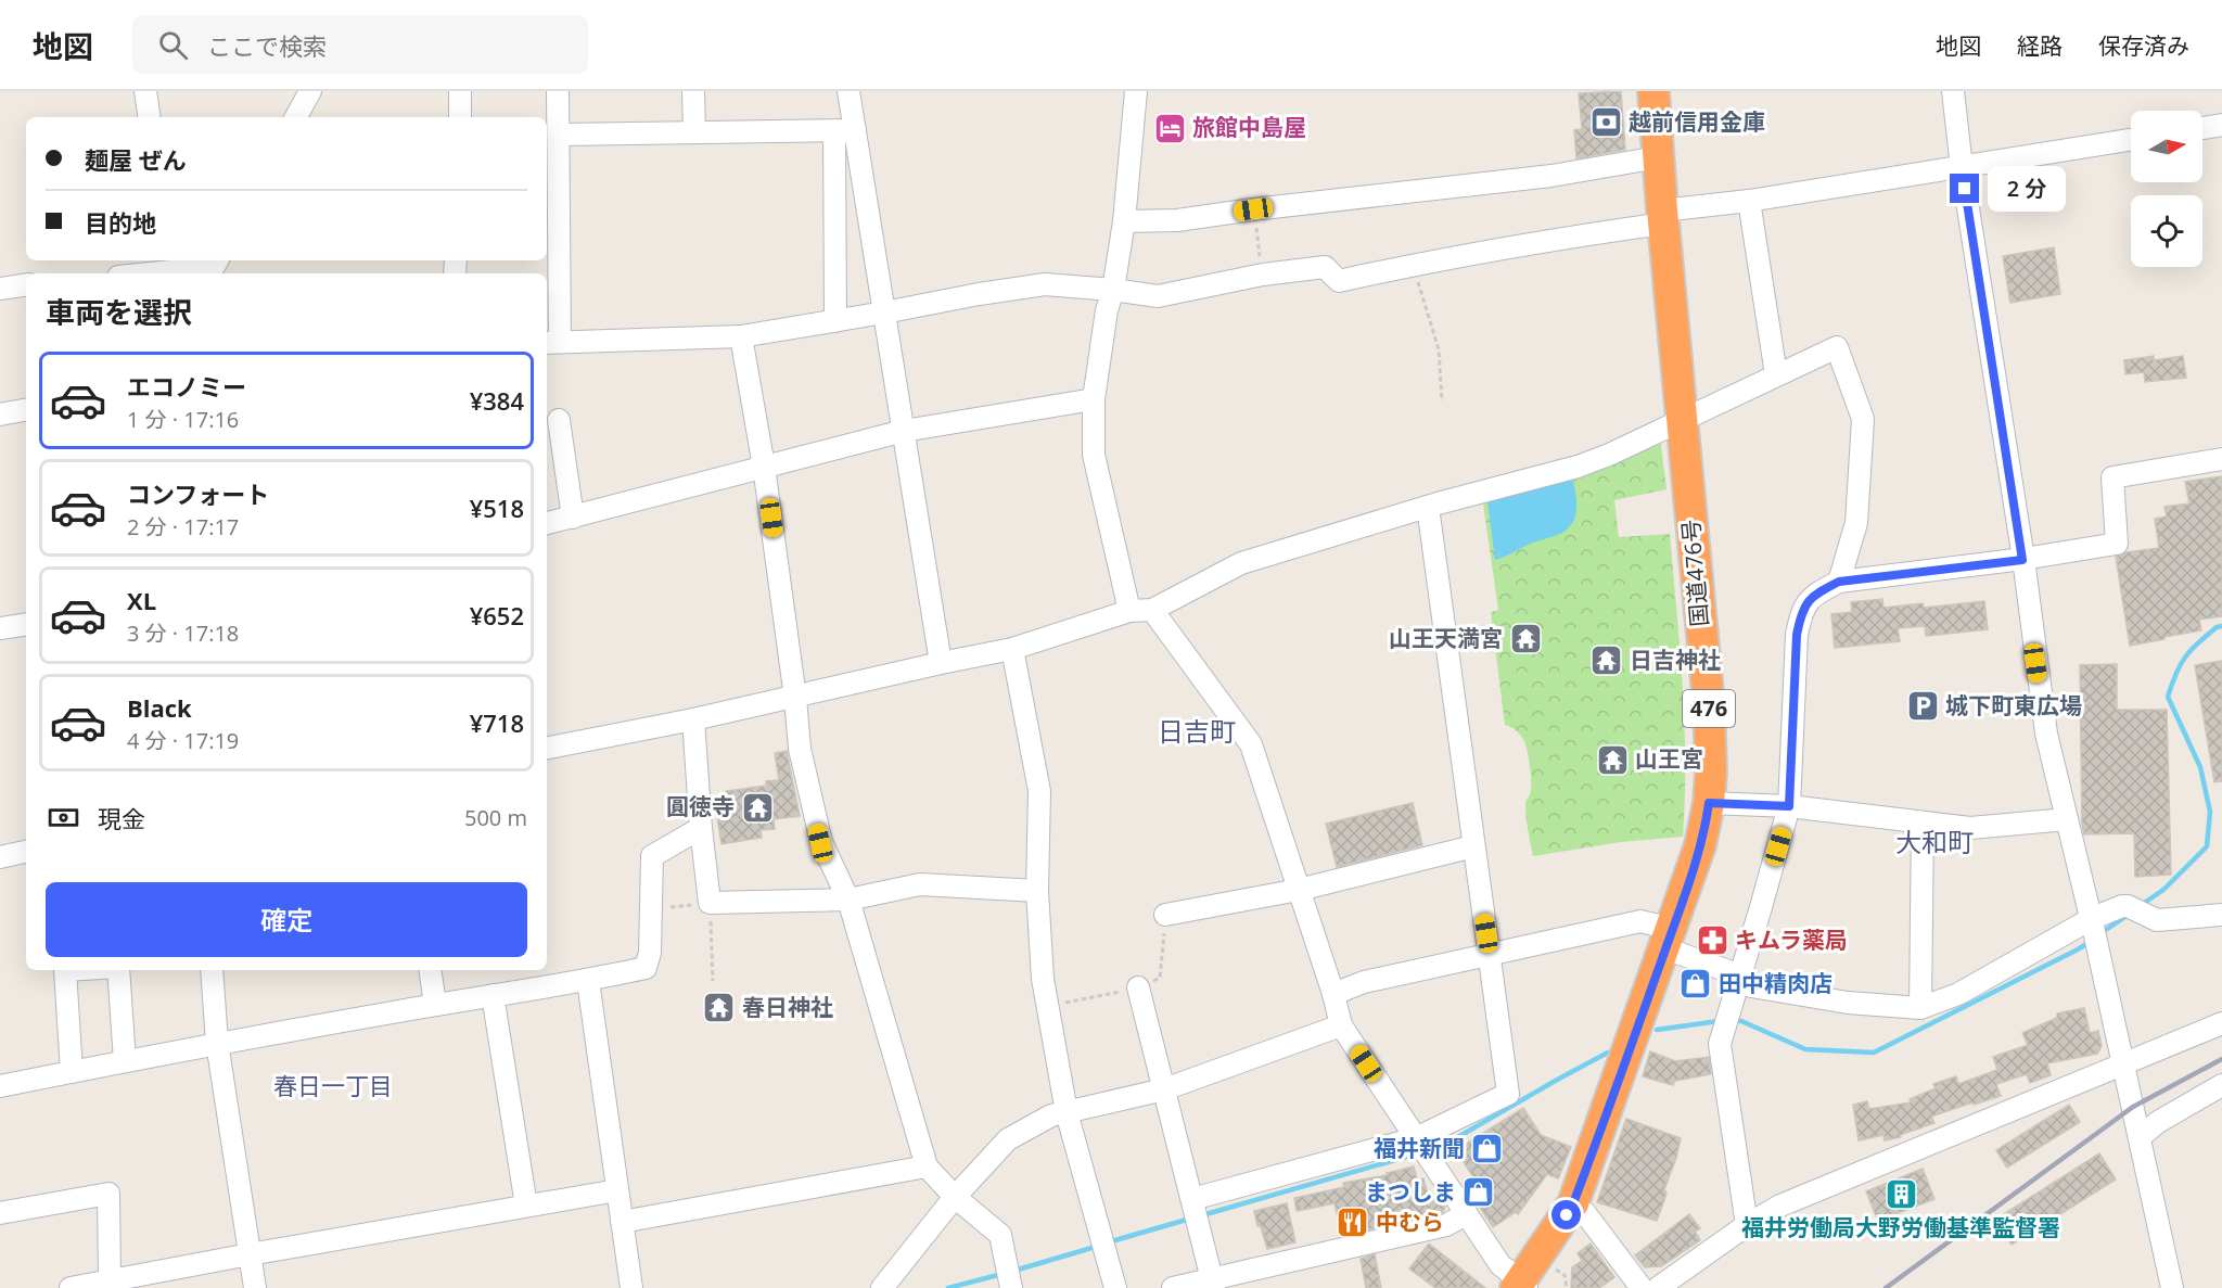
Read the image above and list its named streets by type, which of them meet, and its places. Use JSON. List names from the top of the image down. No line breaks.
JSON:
{"streets":{"highway":["国道476号","476"]},"districts":["日吉町","大和町","春日一丁目"],"places":{"bank":["越前信用金庫"],"hotel":["旅館中島屋"],"temple":["山王天満宮","日吉神社","山王宮","圓徳寺","春日神社"],"parking":["城下町東広場"],"pharmacy":["キムラ薬局"],"shop":["田中精肉店","福井新聞","まつしま"],"building":["福井労働局大野労働基準監督署"],"restaurant":["中むら"]},"north":"right","page":{"header":"地図","search":"ここで検索","nav":["地図","経路","保存済み"],"banner":["麺屋 ぜん","目的地"],"bubble":"2 分","heading":"車両を選択","list":[{"name":"エコノミー","note":"1 分 · 17:16","value":"¥384"},{"name":"コンフォート","note":"2 分 · 17:17","value":"¥518"},{"name":"XL","note":"3 分 · 17:18","value":"¥652"},{"name":"Black","note":"4 分 · 17:19","value":"¥718"}],"pay":["現金","500 m"],"buttons":"確定"}}
